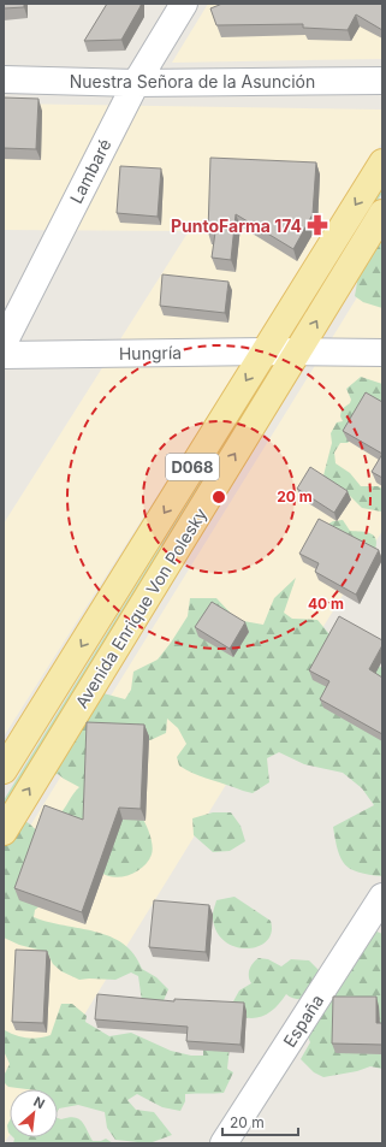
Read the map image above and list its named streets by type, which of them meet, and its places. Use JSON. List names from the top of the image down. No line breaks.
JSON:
{"streets":{"main road":["D068","Avenida Enrique Von Polesky"],"street":["Nuestra Señora de la Asunción","Lambaré","Hungría","España"]},"crossings":[["Nuestra Señora de la Asunción","Lambaré"],["Hungría","Avenida Enrique Von Polesky"]],"places":{"pharmacy":["PuntoFarma 174"]},"scale_bar":"20 m","north":"top right","rings":["20 m","40 m"]}
